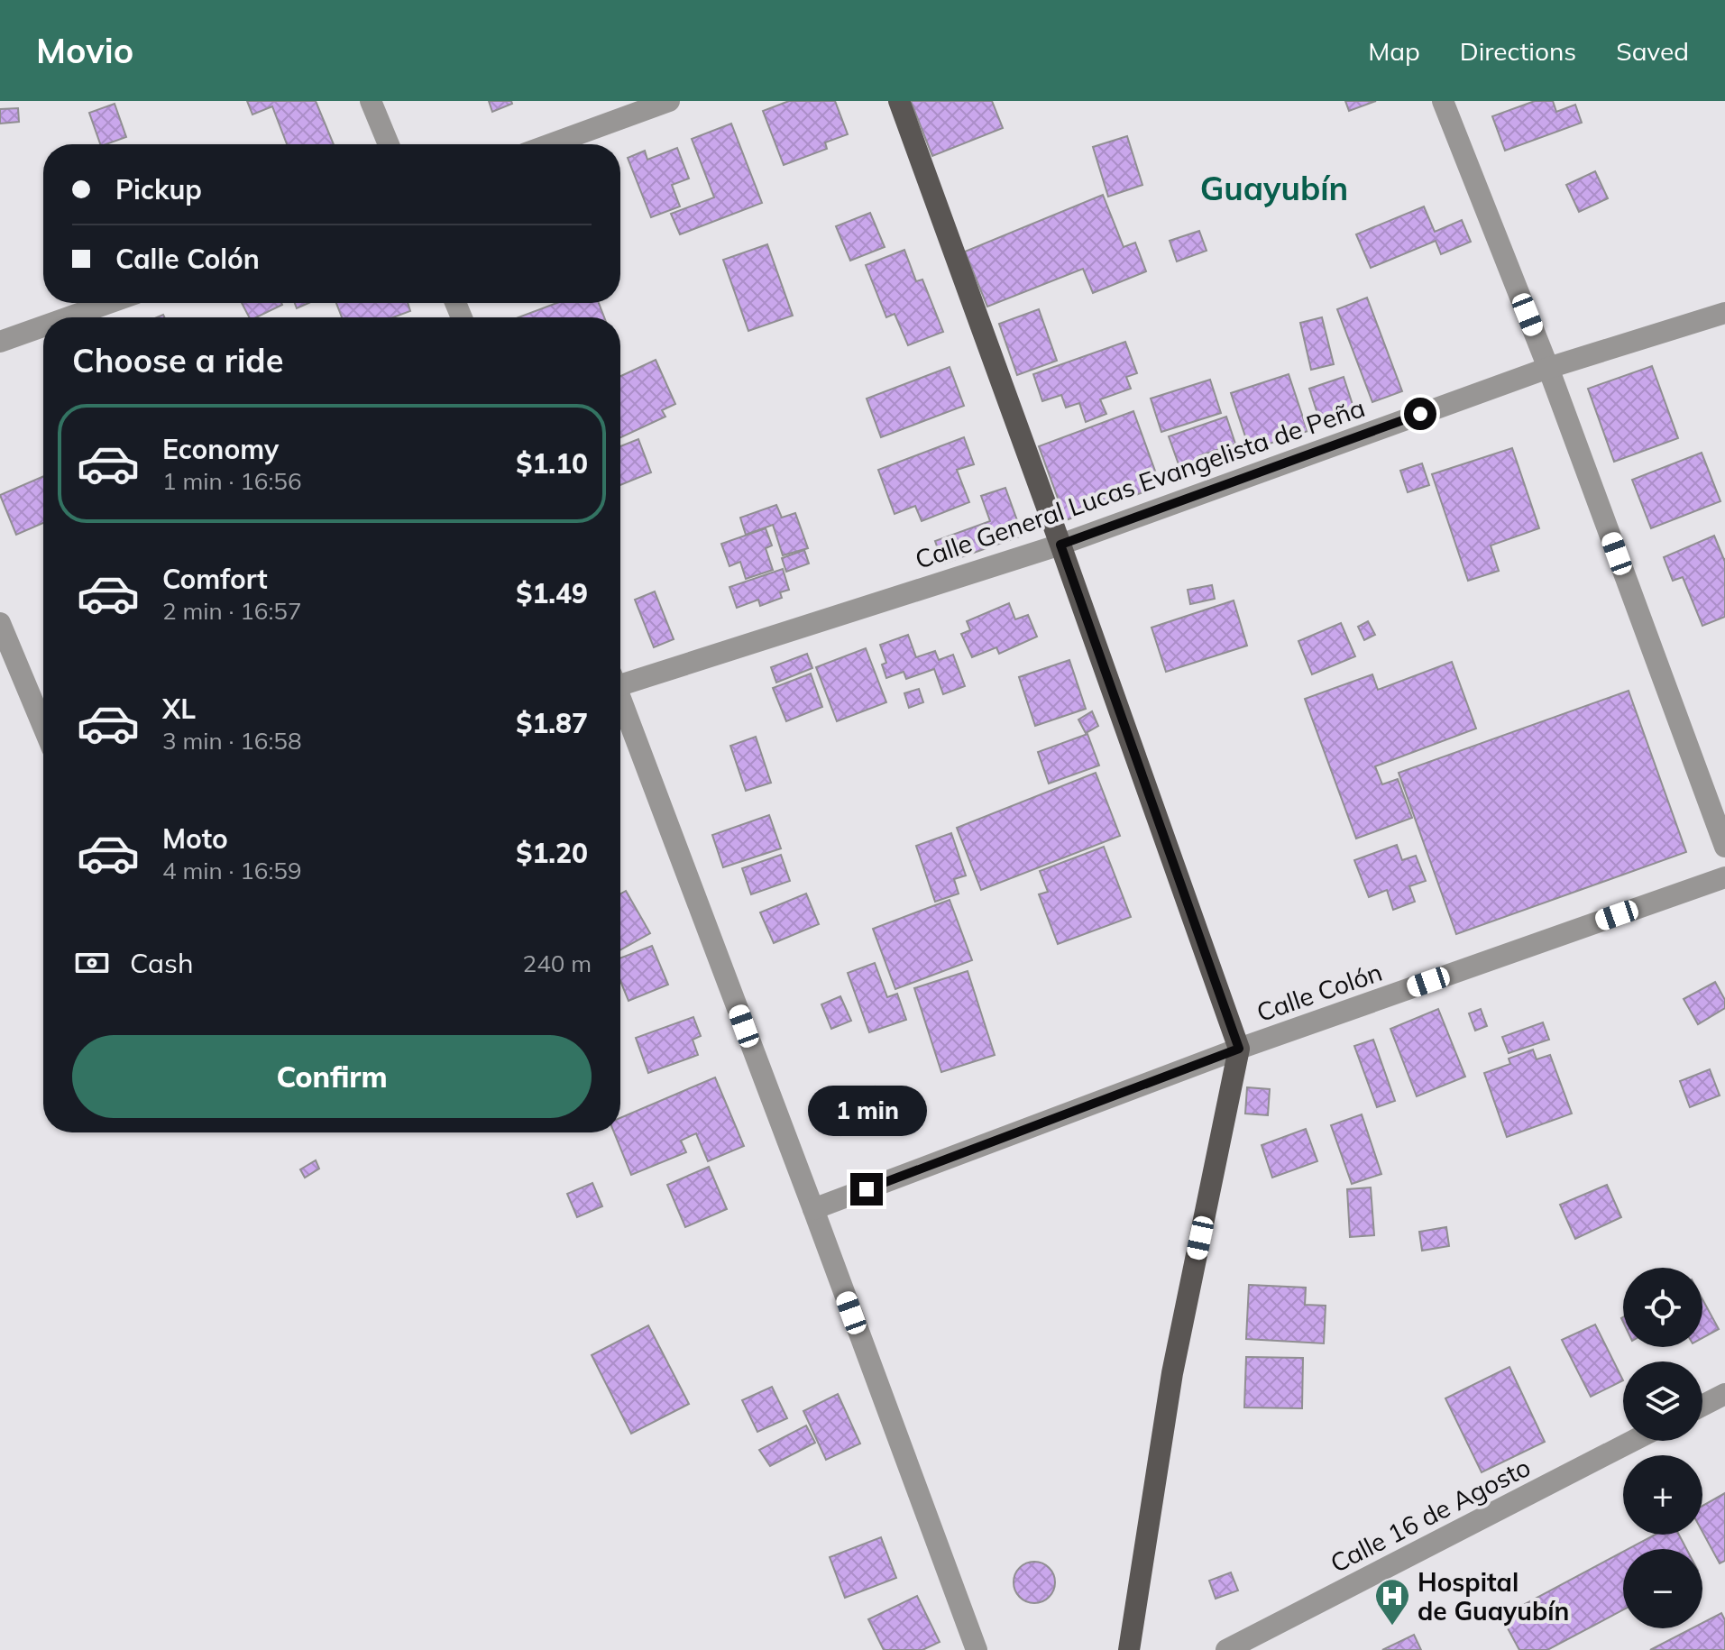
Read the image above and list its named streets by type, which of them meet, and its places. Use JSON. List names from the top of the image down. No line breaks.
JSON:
{"streets":{"street":["Calle General Lucas Evangelista de Peña","Calle Colón","Calle 16 de Agosto"]},"districts":["Guayubín"],"places":{"hospital":["Hospital de Guayubín"]},"page":{"header":"Movio","nav":["Map","Directions","Saved"],"banner":["Pickup","Calle Colón"],"heading":"Choose a ride","list":[{"name":"Economy","note":"1 min · 16:56","value":"$1.10"},{"name":"Comfort","note":"2 min · 16:57","value":"$1.49"},{"name":"XL","note":"3 min · 16:58","value":"$1.87"},{"name":"Moto","note":"4 min · 16:59","value":"$1.20"}],"pay":["Cash","240 m"],"buttons":"Confirm","bubble":"1 min","map_buttons":["+","−"]}}
